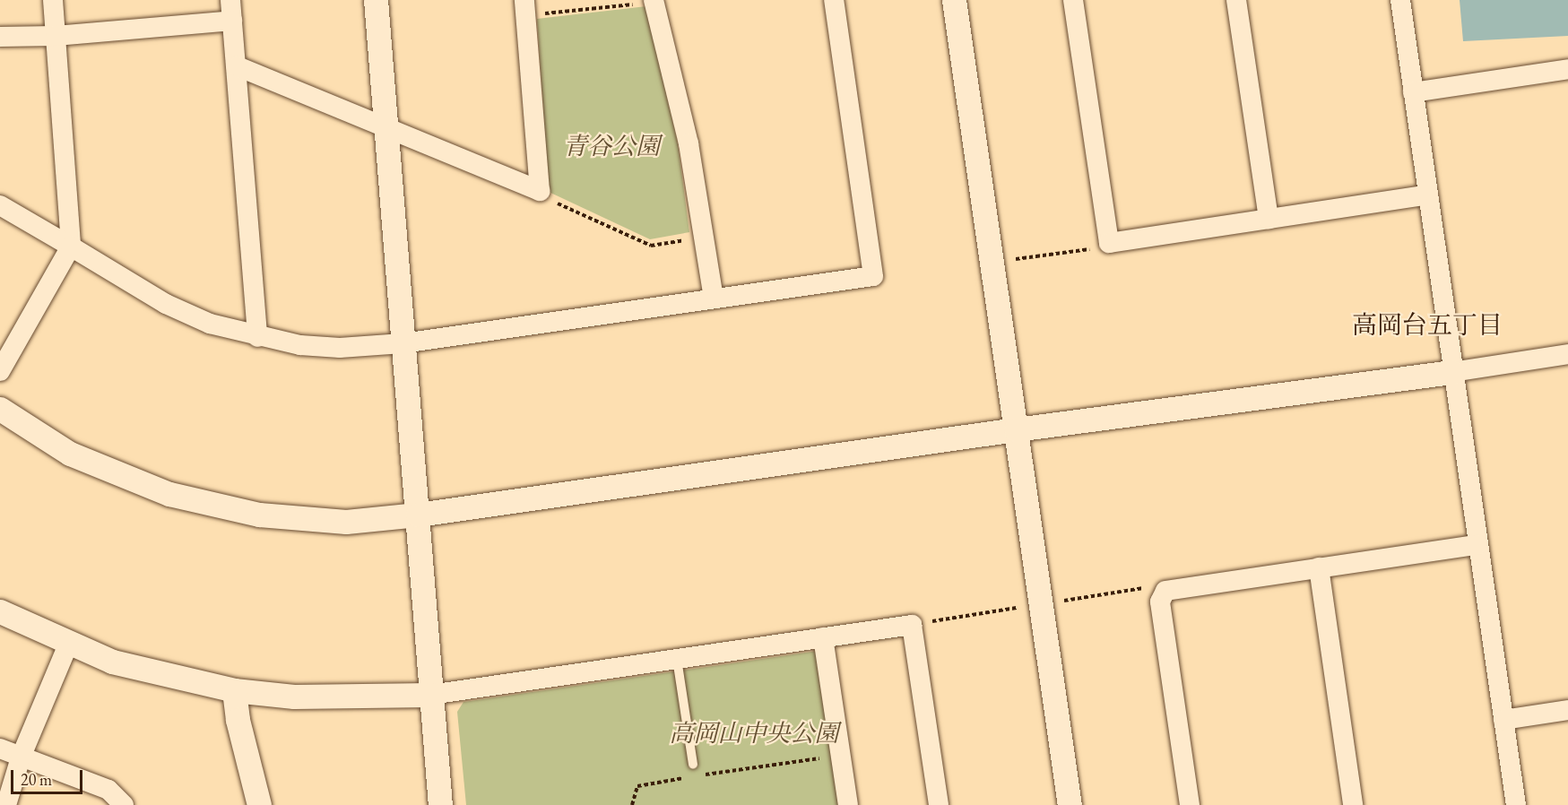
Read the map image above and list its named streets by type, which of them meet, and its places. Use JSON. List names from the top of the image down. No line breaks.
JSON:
{"districts":["高岡台五丁目"],"parks":["青谷公園","高岡山中央公園"],"scale_bar":"20 m"}
